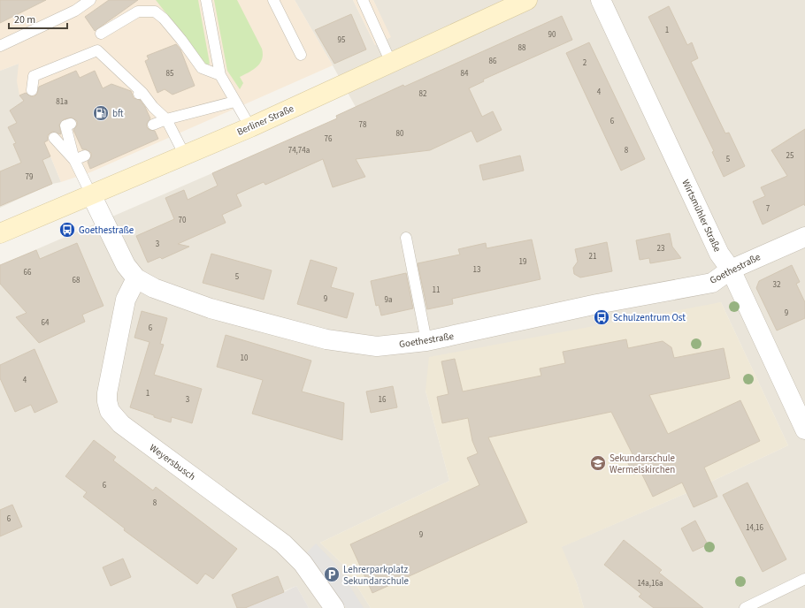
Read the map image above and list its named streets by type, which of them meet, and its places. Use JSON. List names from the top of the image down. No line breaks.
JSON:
{"streets":{"main road":["Berliner Straße"],"street":["Wirtsmühler Straße","Goethestraße","Weyersbusch"]},"crossings":[["Berliner Straße","Goethestraße"],["Wirtsmühler Straße","Goethestraße"],["Goethestraße","Weyersbusch"]],"places":{"fuel station":["bft"],"bus stop":["Goethestraße","Schulzentrum Ost"],"school or university":["Sekundarschule Wermelskirchen"],"parking":["Lehrerparkplatz Sekundarschule"]},"house_numbers":["1","90","95","88","86","2","85","84","4","82","81a","6","78","80","76","74,74a","8","25","5","79","7","70","3","23","21","19","13","66","5","68","32","11","9","9a","9","64","6","10","4","1","3","16","6","8","6","14,16","9","14a,16a"],"scale_bar":"20 m"}
